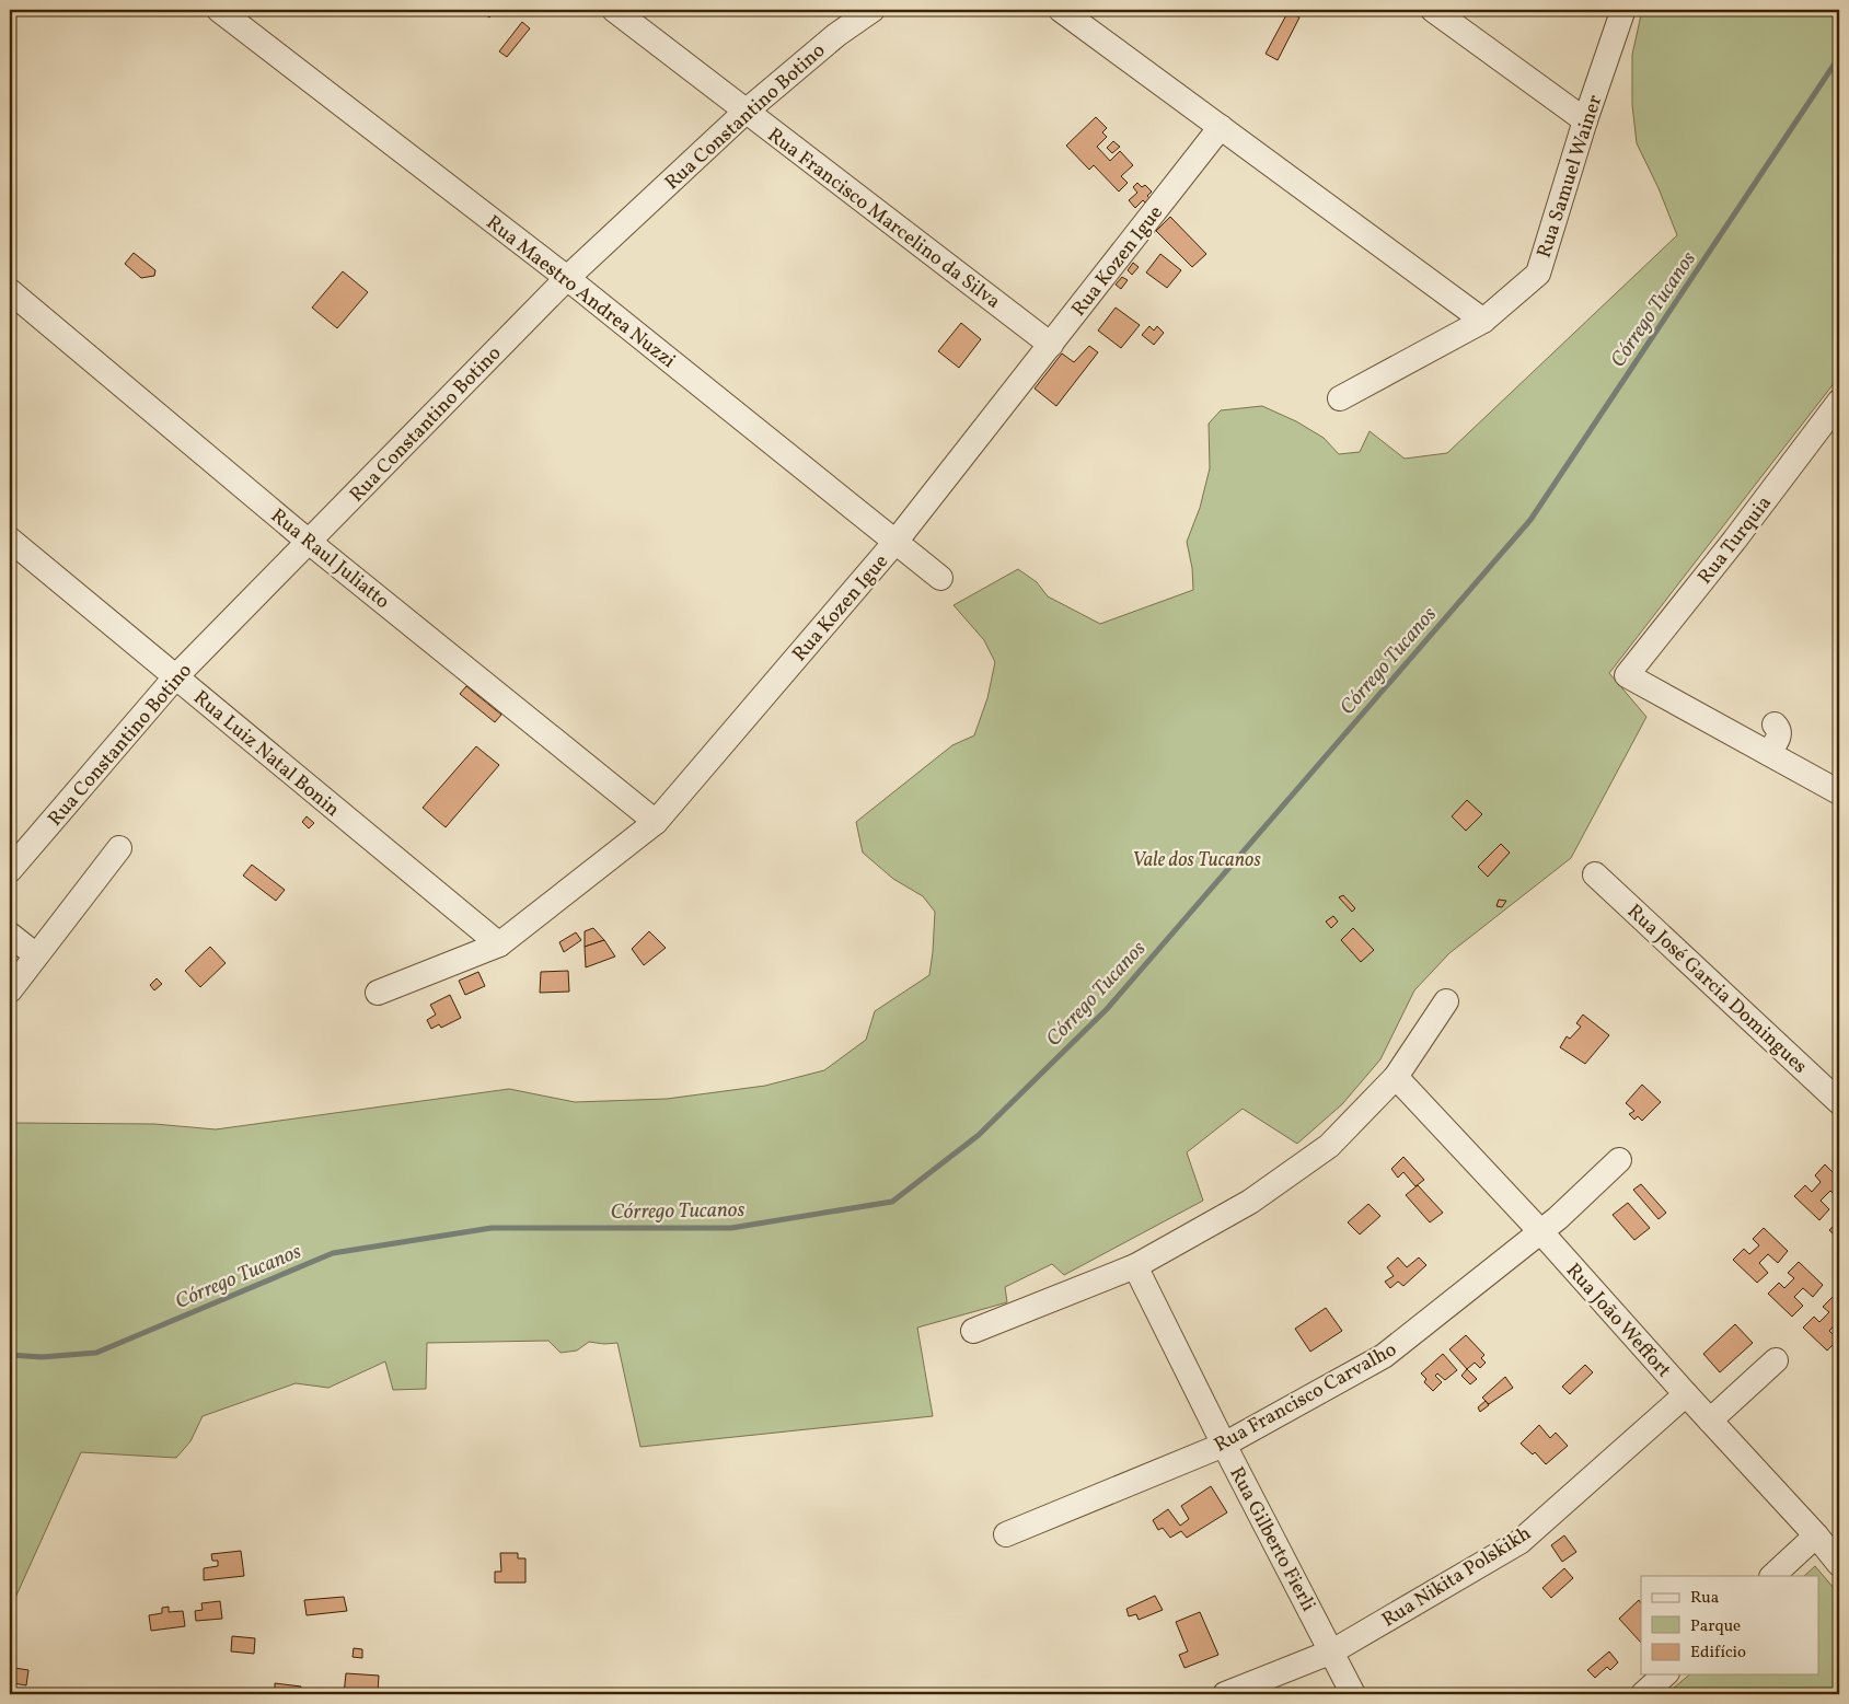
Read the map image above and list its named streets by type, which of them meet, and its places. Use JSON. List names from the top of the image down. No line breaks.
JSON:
{"streets":{"street":["Rua Constantino Botino","Rua Samuel Wainer","Rua Francisco Marcelino da Silva","Rua Kozen Igue","Rua Maestro Andrea Nuzzi","Rua Turquia","Rua Raul Juliatto","Rua Luiz Natal Bonin","Rua José Garcia Domingues","Rua João Weffort","Rua Francisco Carvalho","Rua Gilberto Fierli","Rua Nikita Polskikh"]},"crossings":[["Rua Constantino Botino","Rua Francisco Marcelino da Silva"],["Rua Constantino Botino","Rua Maestro Andrea Nuzzi"],["Rua Constantino Botino","Rua Raul Juliatto"],["Rua Constantino Botino","Rua Luiz Natal Bonin"],["Rua Francisco Marcelino da Silva","Rua Kozen Igue"],["Rua Kozen Igue","Rua Maestro Andrea Nuzzi"],["Rua Kozen Igue","Rua Raul Juliatto"],["Rua Kozen Igue","Rua Luiz Natal Bonin"],["Rua João Weffort","Rua Francisco Carvalho"],["Rua João Weffort","Rua Nikita Polskikh"],["Rua Francisco Carvalho","Rua Gilberto Fierli"],["Rua Gilberto Fierli","Rua Nikita Polskikh"]],"water":["Córrego Tucanos"],"parks":["Vale dos Tucanos"],"legend":["Rua","Parque","Edifício"]}
